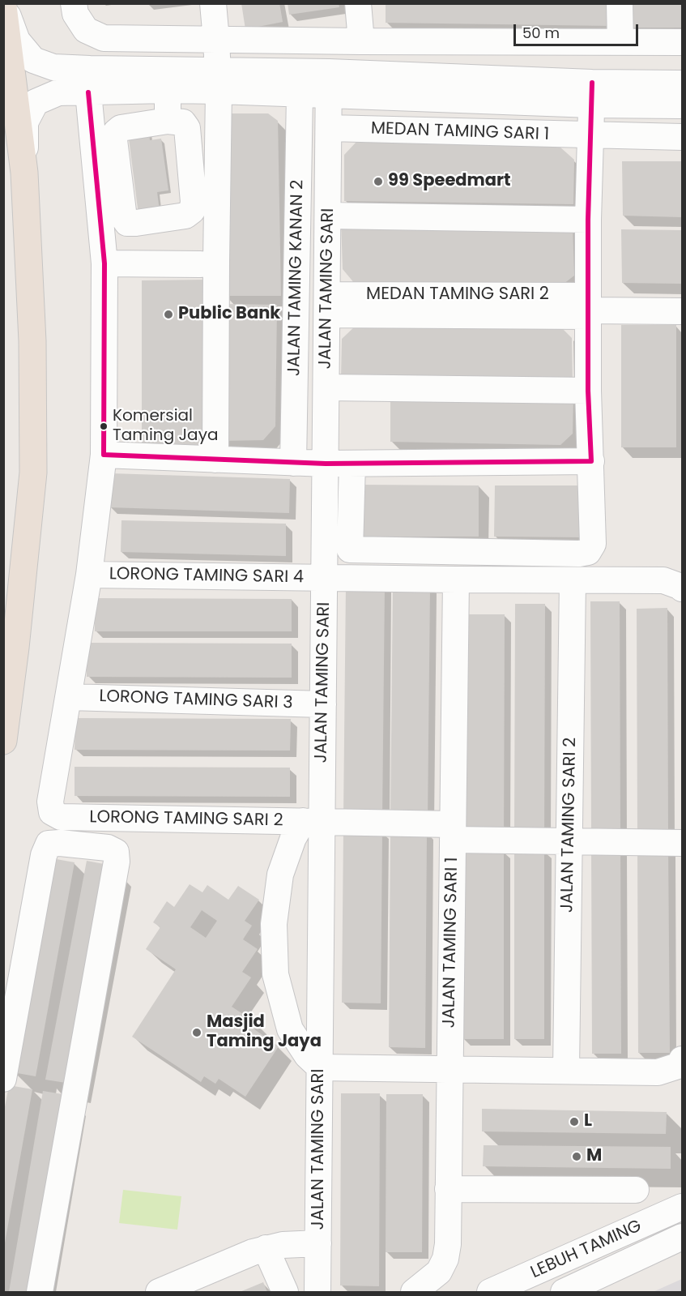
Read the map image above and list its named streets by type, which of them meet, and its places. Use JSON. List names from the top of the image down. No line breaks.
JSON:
{"streets":{"street":["MEDAN TAMING SARI 1","JALAN TAMING KANAN 2","JALAN TAMING SARI","MEDAN TAMING SARI 2","LORONG TAMING SARI 4","LORONG TAMING SARI 3","LORONG TAMING SARI 2","JALAN TAMING SARI 2","JALAN TAMING SARI 1","LEBUH TAMING"]},"crossings":[["MEDAN TAMING SARI 1","JALAN TAMING SARI"],["JALAN TAMING SARI","MEDAN TAMING SARI 2"],["JALAN TAMING SARI","LORONG TAMING SARI 4"],["JALAN TAMING SARI","LORONG TAMING SARI 3"],["JALAN TAMING SARI","LORONG TAMING SARI 2"],["LORONG TAMING SARI 4","JALAN TAMING SARI 2"],["LORONG TAMING SARI 4","JALAN TAMING SARI 1"],["LORONG TAMING SARI 3","LORONG TAMING SARI 2"],["LORONG TAMING SARI 2","JALAN TAMING SARI 2"],["LORONG TAMING SARI 2","JALAN TAMING SARI 1"]],"places":["99 Speedmart","Public Bank","Komersial Taming Jaya","Masjid Taming Jaya","L","M"],"scale_bar":"50 m"}
